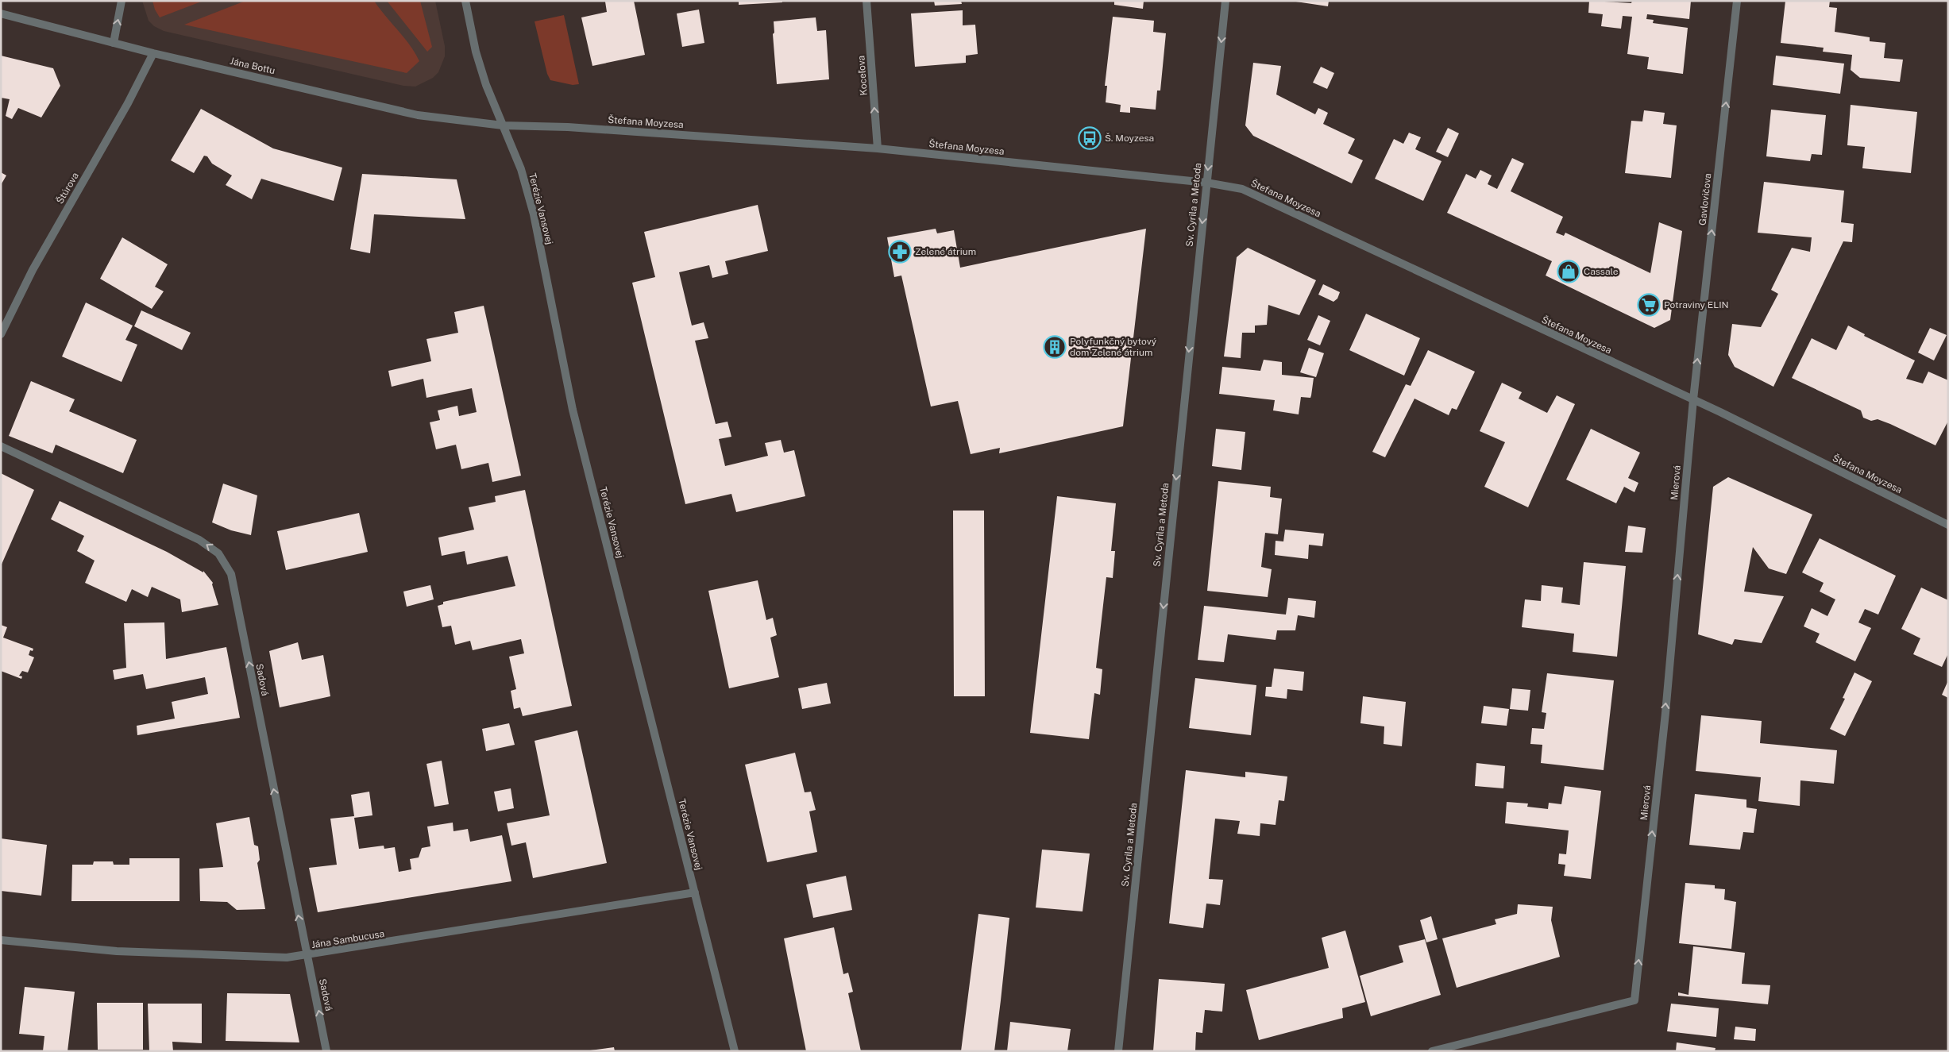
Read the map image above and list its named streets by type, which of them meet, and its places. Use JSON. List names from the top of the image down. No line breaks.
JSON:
{"streets":{"street":["Jána Bottu","Koceľova","Štefana Moyzesa","Štúrova","Gavlovičova","Sv. Cyrila a Metoda","Terézie Vansovej","Mierová","Sadová","Jána Sambucusa"]},"crossings":[["Jána Bottu","Štefana Moyzesa"],["Jána Bottu","Štúrova"],["Jána Bottu","Terézie Vansovej"],["Koceľova","Štefana Moyzesa"],["Štefana Moyzesa","Gavlovičova"],["Štefana Moyzesa","Sv. Cyrila a Metoda"],["Štefana Moyzesa","Terézie Vansovej"],["Štefana Moyzesa","Mierová"],["Gavlovičova","Mierová"],["Terézie Vansovej","Jána Sambucusa"],["Sadová","Jána Sambucusa"]],"one_way":["Koceľova","Gavlovičova","Sv. Cyrila a Metoda","Mierová","Sadová"],"places":{"bus stop":["Š. Moyzesa"],"pharmacy":["Zelené átrium"],"shop":["Cassale"],"supermarket":["Potraviny ELIN"],"building":["Polyfunkčný bytový dom Zelené átrium"]}}
